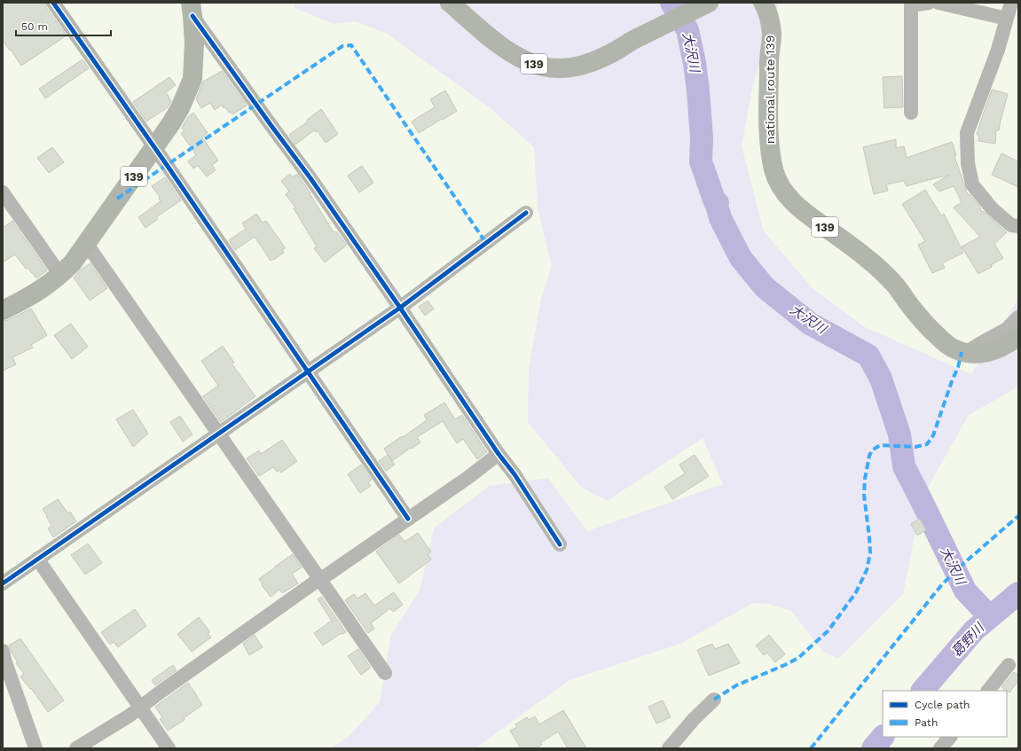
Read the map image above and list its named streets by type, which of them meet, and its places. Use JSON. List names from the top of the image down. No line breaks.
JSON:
{"streets":{"highway":["139","national route 139"]},"water":["大沢川","葛野川"],"legend":["Cycle path","Path"],"scale_bar":"50 m"}
